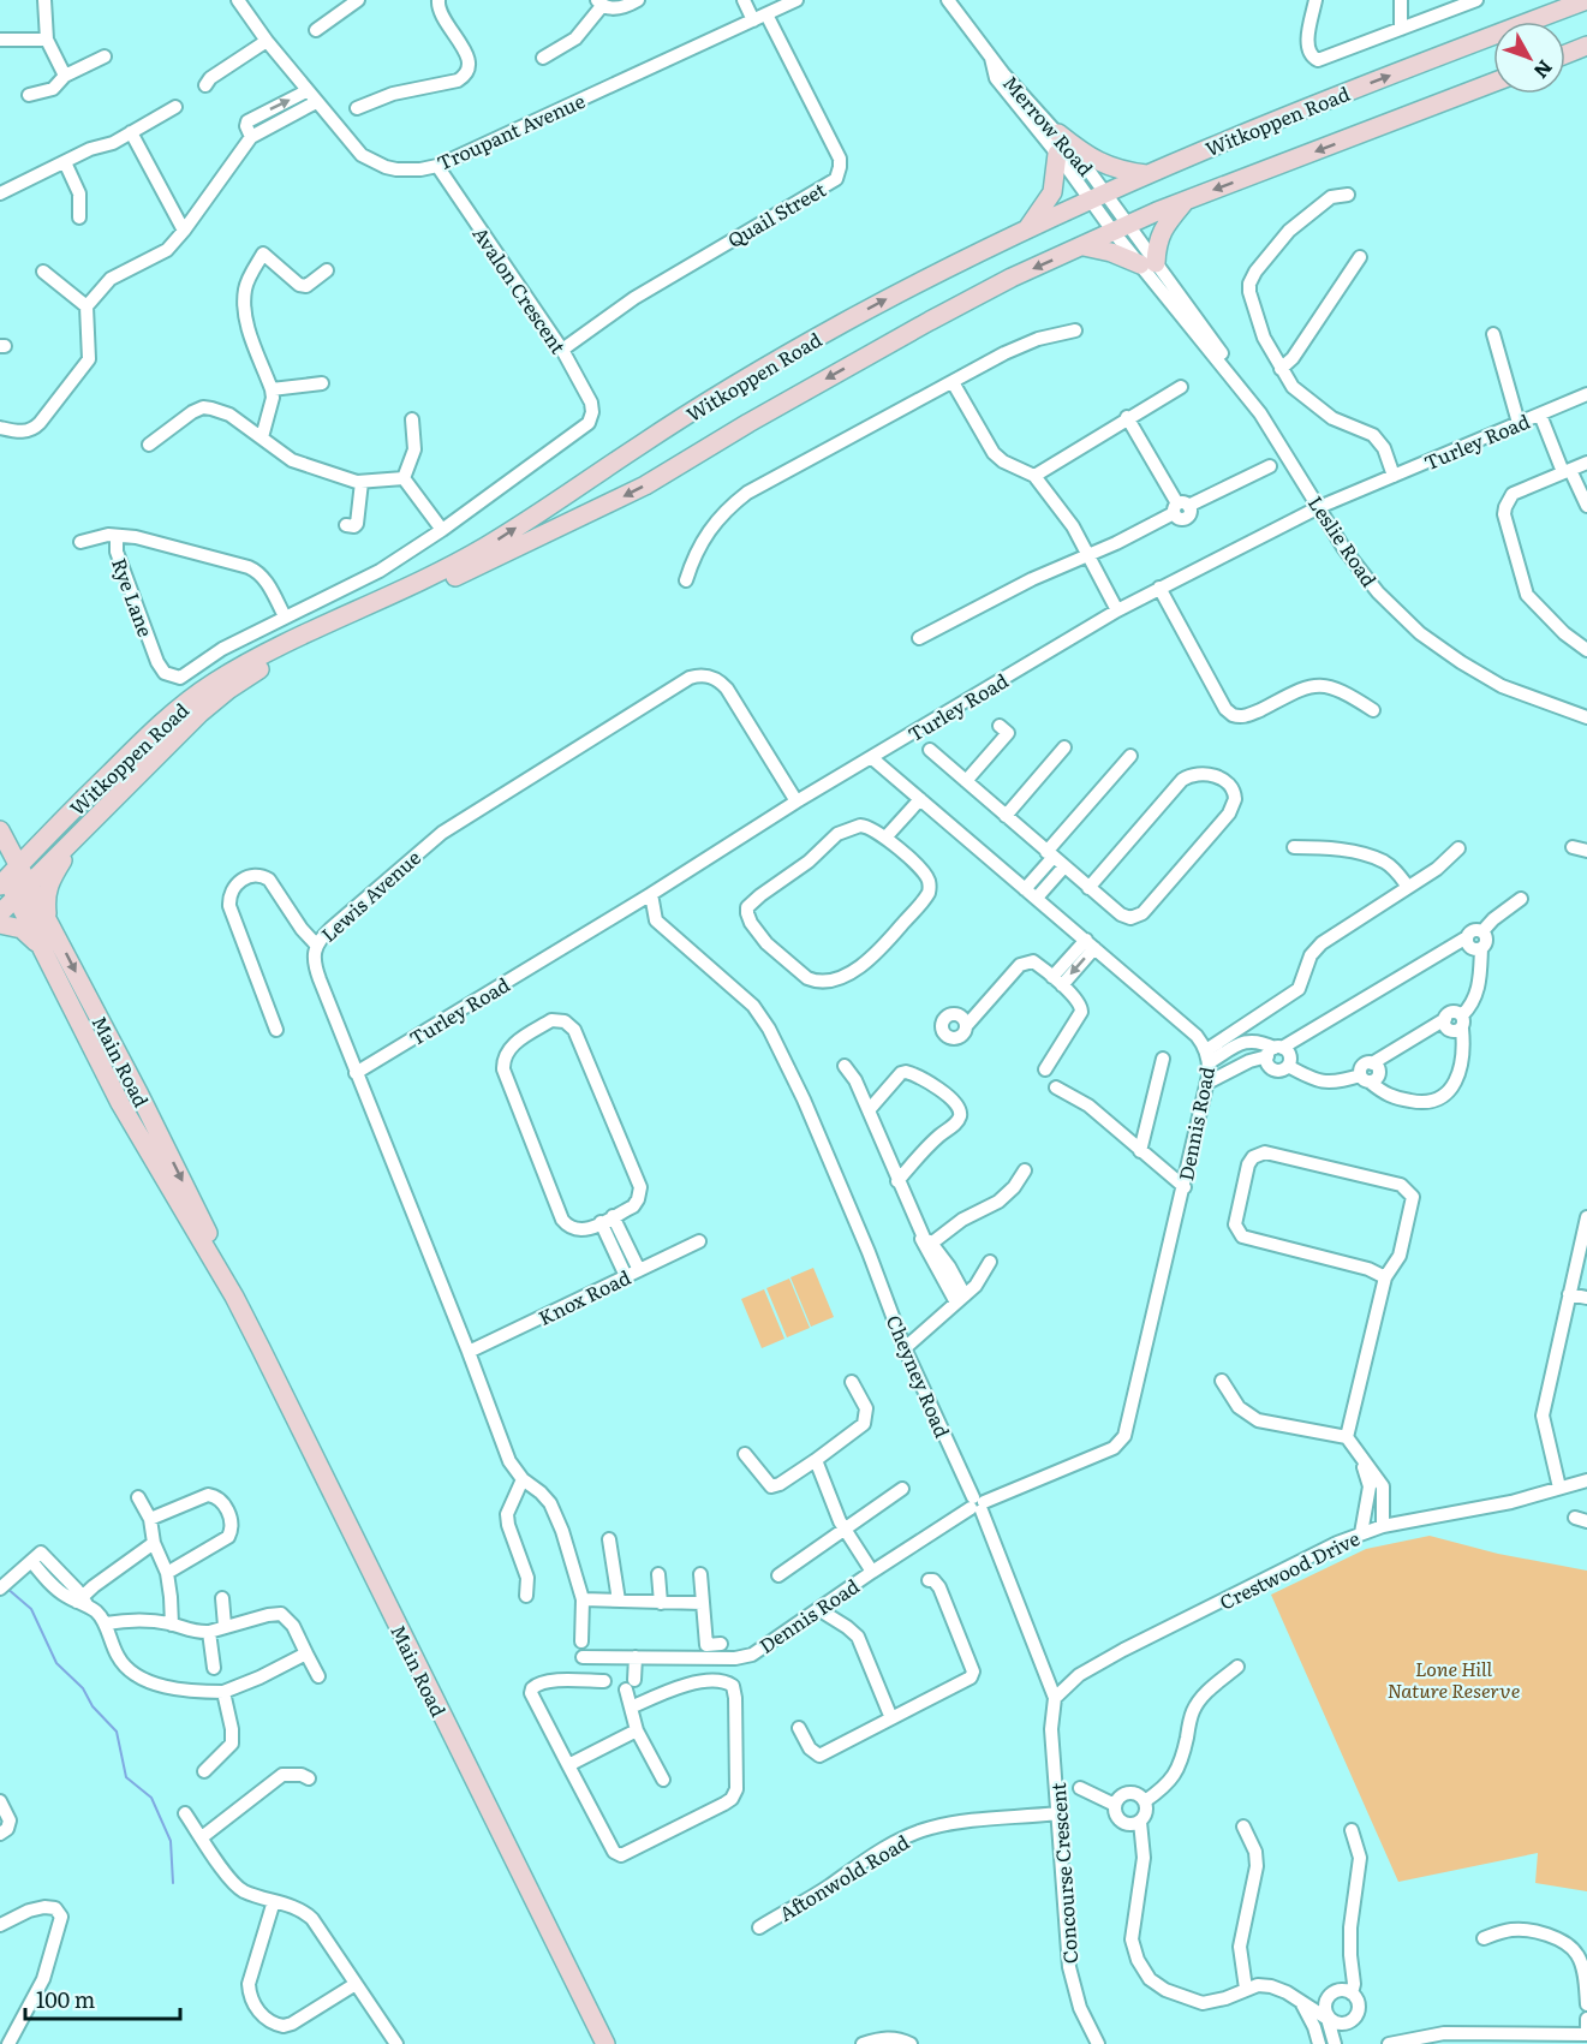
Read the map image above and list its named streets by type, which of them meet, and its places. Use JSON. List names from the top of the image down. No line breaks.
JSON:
{"streets":{"main road":["Witkoppen Road","Main Road"],"street":["Merrow Road","Troupant Avenue","Quail Street","Avalon Crescent","Turley Road","Leslie Road","Rye Lane","Lewis Avenue","Dennis Road","Knox Road","Cheyney Road","Crestwood Drive","Concourse Crescent","Aftonwold Road"]},"crossings":[["Witkoppen Road","Merrow Road"],["Witkoppen Road","Leslie Road"],["Witkoppen Road","Main Road"],["Merrow Road","Leslie Road"],["Troupant Avenue","Quail Street"],["Troupant Avenue","Avalon Crescent"],["Quail Street","Avalon Crescent"],["Avalon Crescent","Rye Lane"],["Turley Road","Leslie Road"],["Turley Road","Lewis Avenue"],["Turley Road","Dennis Road"],["Turley Road","Cheyney Road"],["Lewis Avenue","Knox Road"],["Dennis Road","Cheyney Road"],["Cheyney Road","Crestwood Drive"],["Cheyney Road","Concourse Crescent"],["Crestwood Drive","Concourse Crescent"],["Concourse Crescent","Aftonwold Road"]],"parks":["Lone Hill Nature Reserve"],"scale_bar":"100 m","north":"bottom right"}
